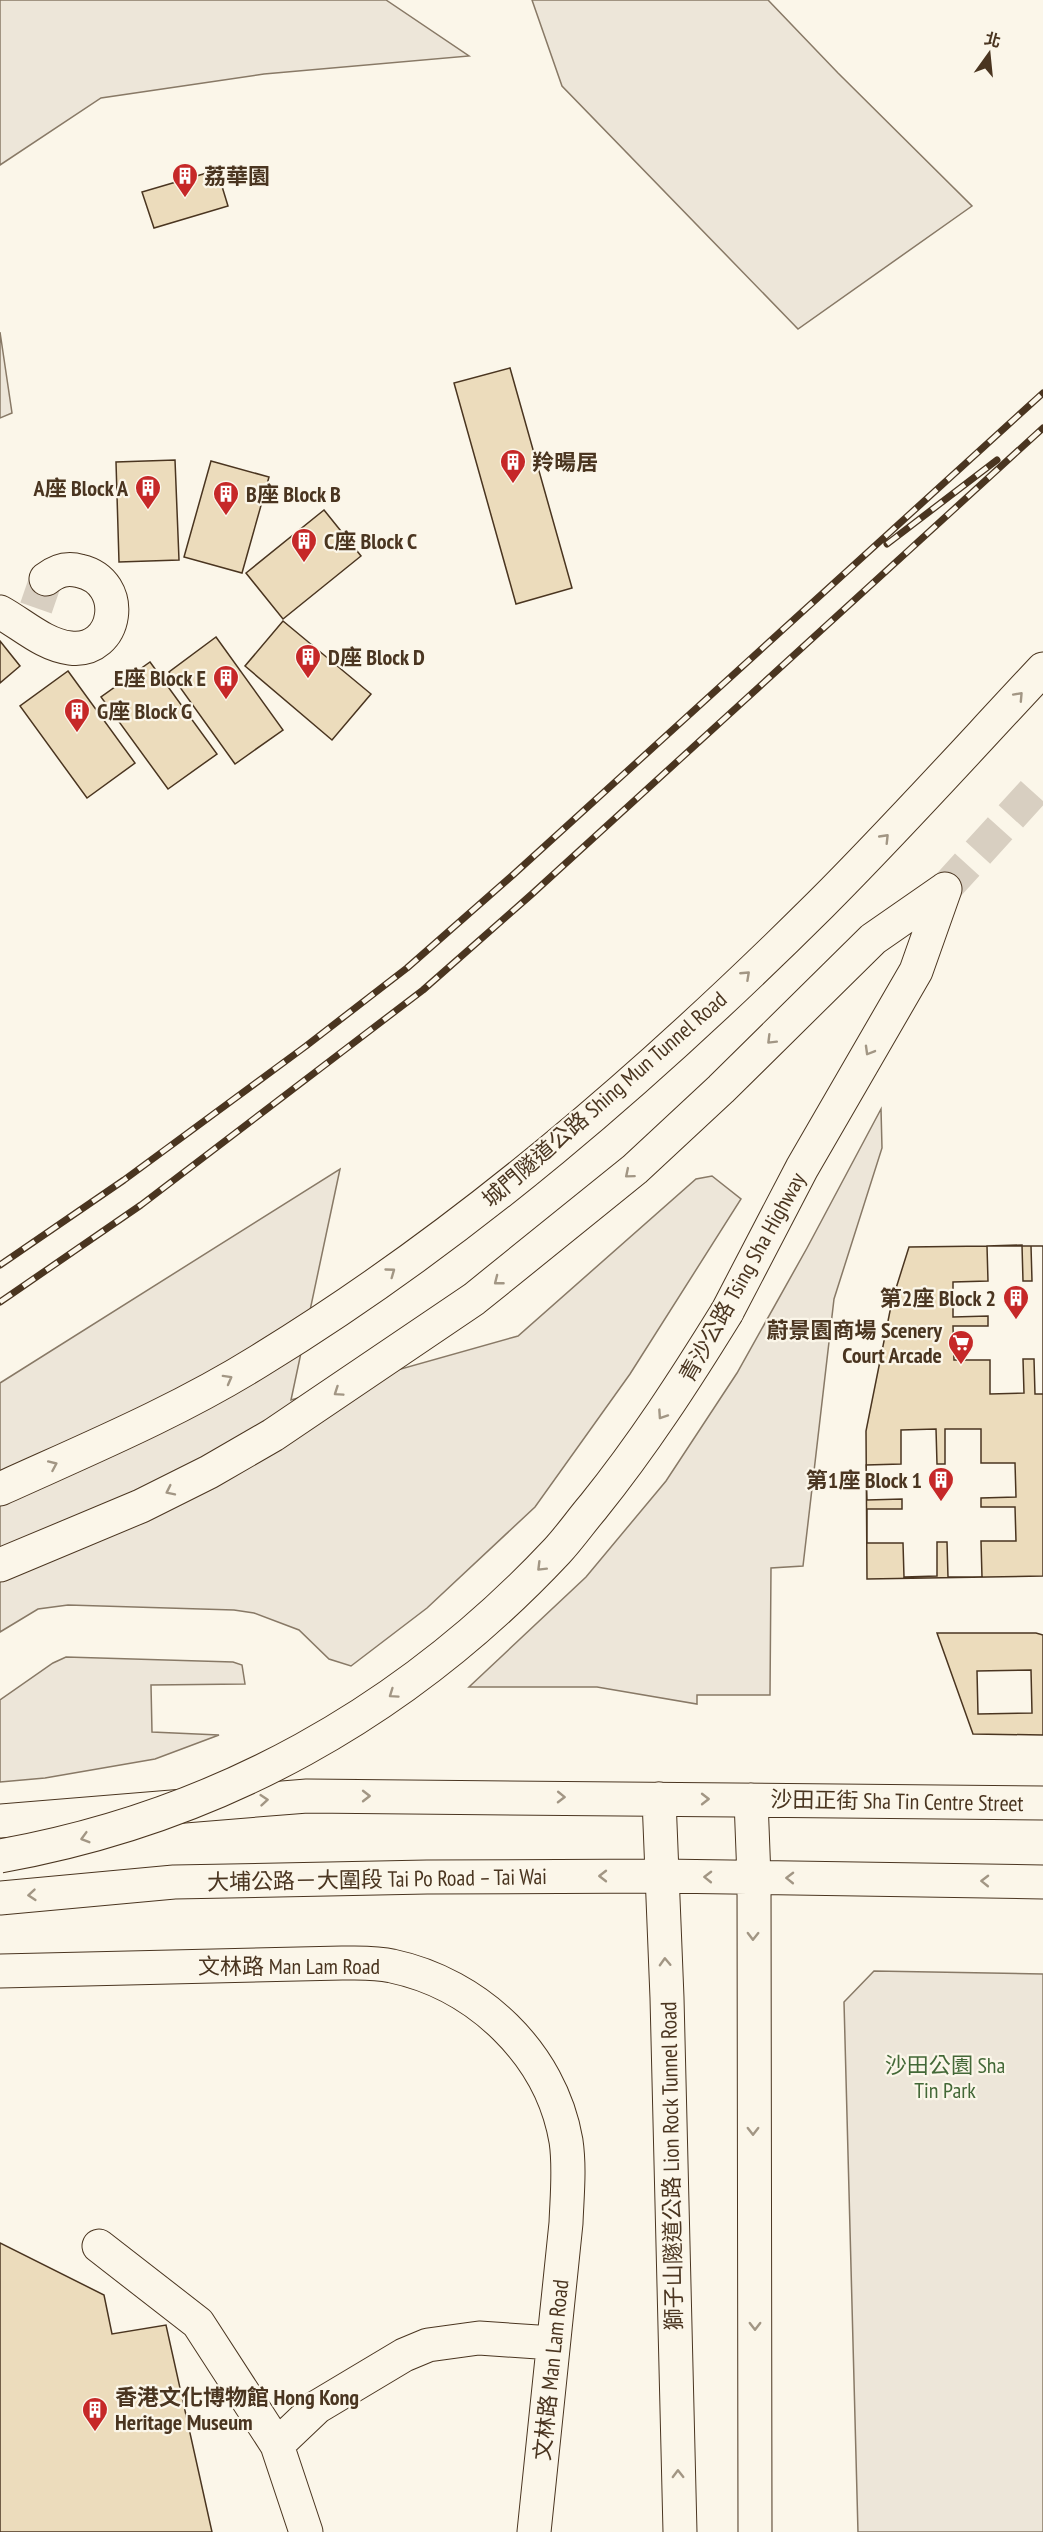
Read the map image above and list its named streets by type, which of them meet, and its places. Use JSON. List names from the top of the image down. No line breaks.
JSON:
{"streets":{"main road":["城門隧道公路 Shing Mun Tunnel Road","青沙公路 Tsing Sha Highway","沙田正街 Sha Tin Centre Street","大埔公路－大圍段 Tai Po Road – Tai Wai","文林路 Man Lam Road","獅子山隧道公路 Lion Rock Tunnel Road"]},"crossings":[["大埔公路－大圍段 Tai Po Road – Tai Wai","獅子山隧道公路 Lion Rock Tunnel Road"]],"one_way":["城門隧道公路 Shing Mun Tunnel Road"],"parks":["沙田公園 Sha Tin Park"],"places":{"building":["荔華園","羚暘居","A座 Block A","B座 Block B","C座 Block C","D座 Block D","E座 Block E","G座 Block G","第2座 Block 2","第1座 Block 1","香港文化博物館 Hong Kong Heritage Museum"],"supermarket":["蔚景園商場 Scenery Court Arcade"]},"north":"top"}
